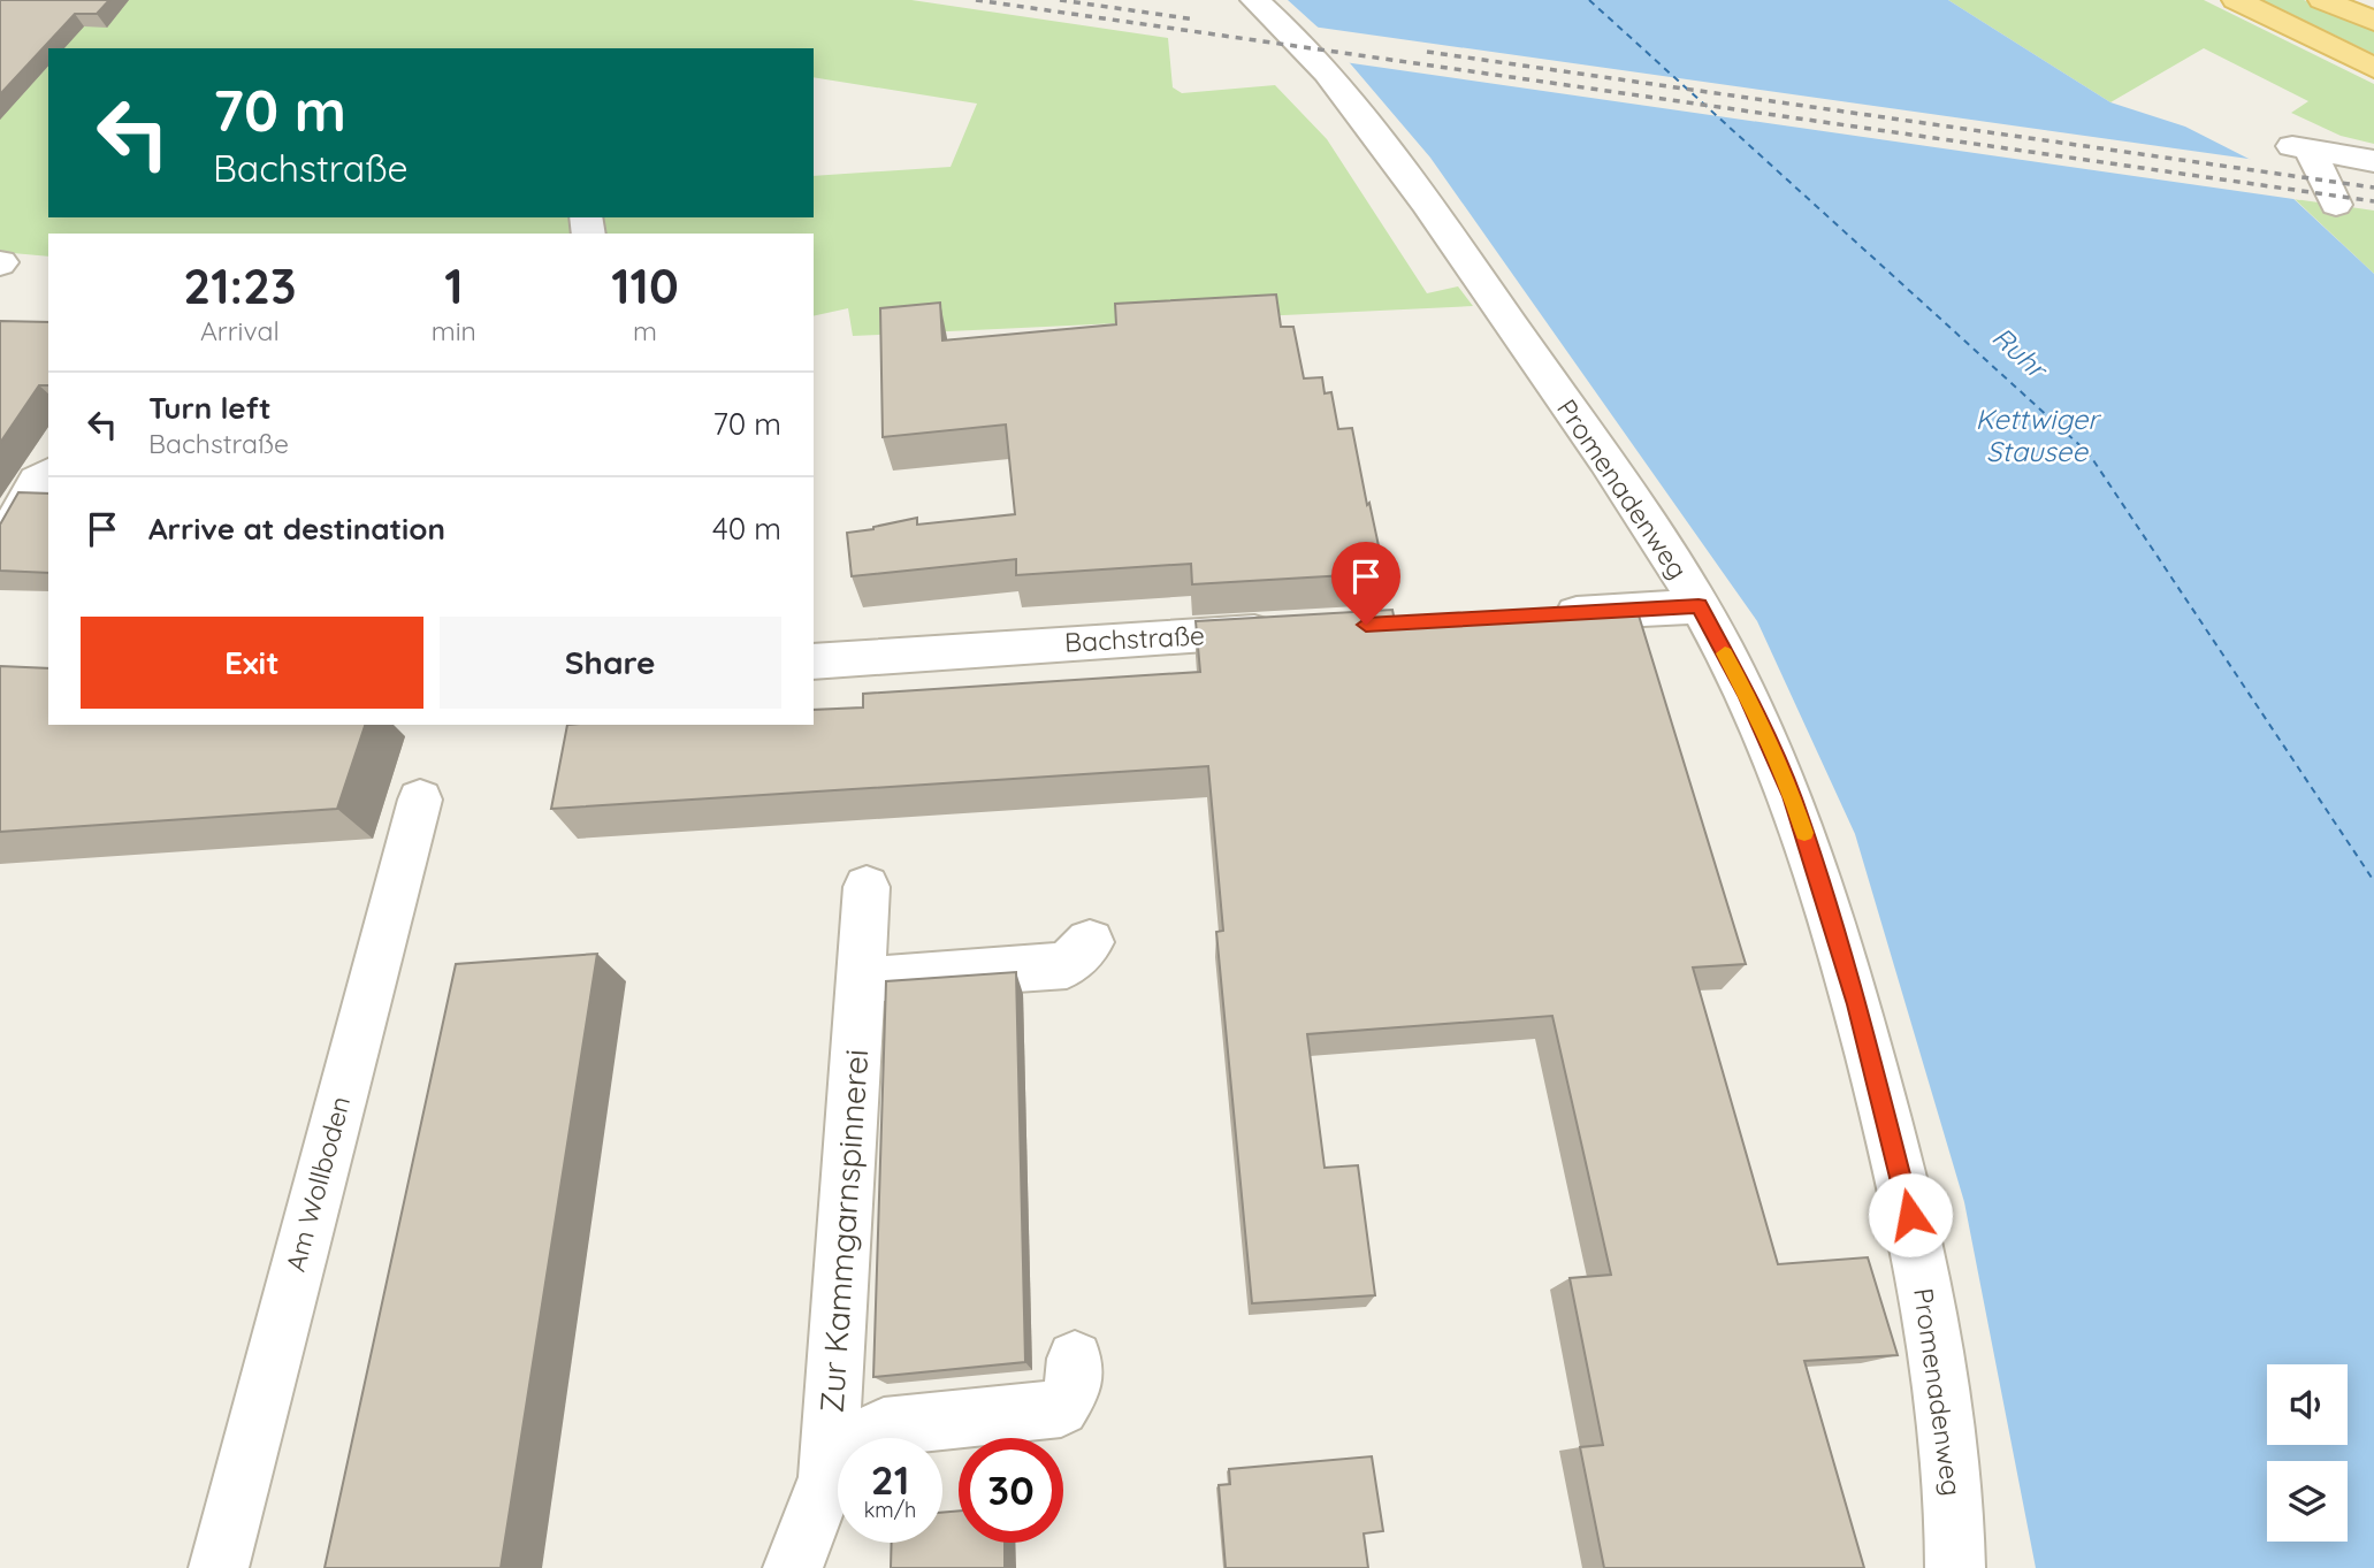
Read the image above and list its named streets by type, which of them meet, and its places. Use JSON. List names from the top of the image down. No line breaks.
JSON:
{"streets":{"street":["Promenadenweg","Bachstraße","Am Wollboden","Zur Kammgarnspinnerei"]},"water":["Ruhr","Kettwiger Stausee"],"page":{"turn":["70 m","Bachstraße"],"eta":["21:23","Arrival","1","min","110","m"],"list":[{"name":"Turn left","note":"Bachstraße","value":"70 m"},{"name":"Arrive at destination","value":"40 m"}],"buttons":["Exit","Share"],"speed":"21 km/h","limit":"30"}}
